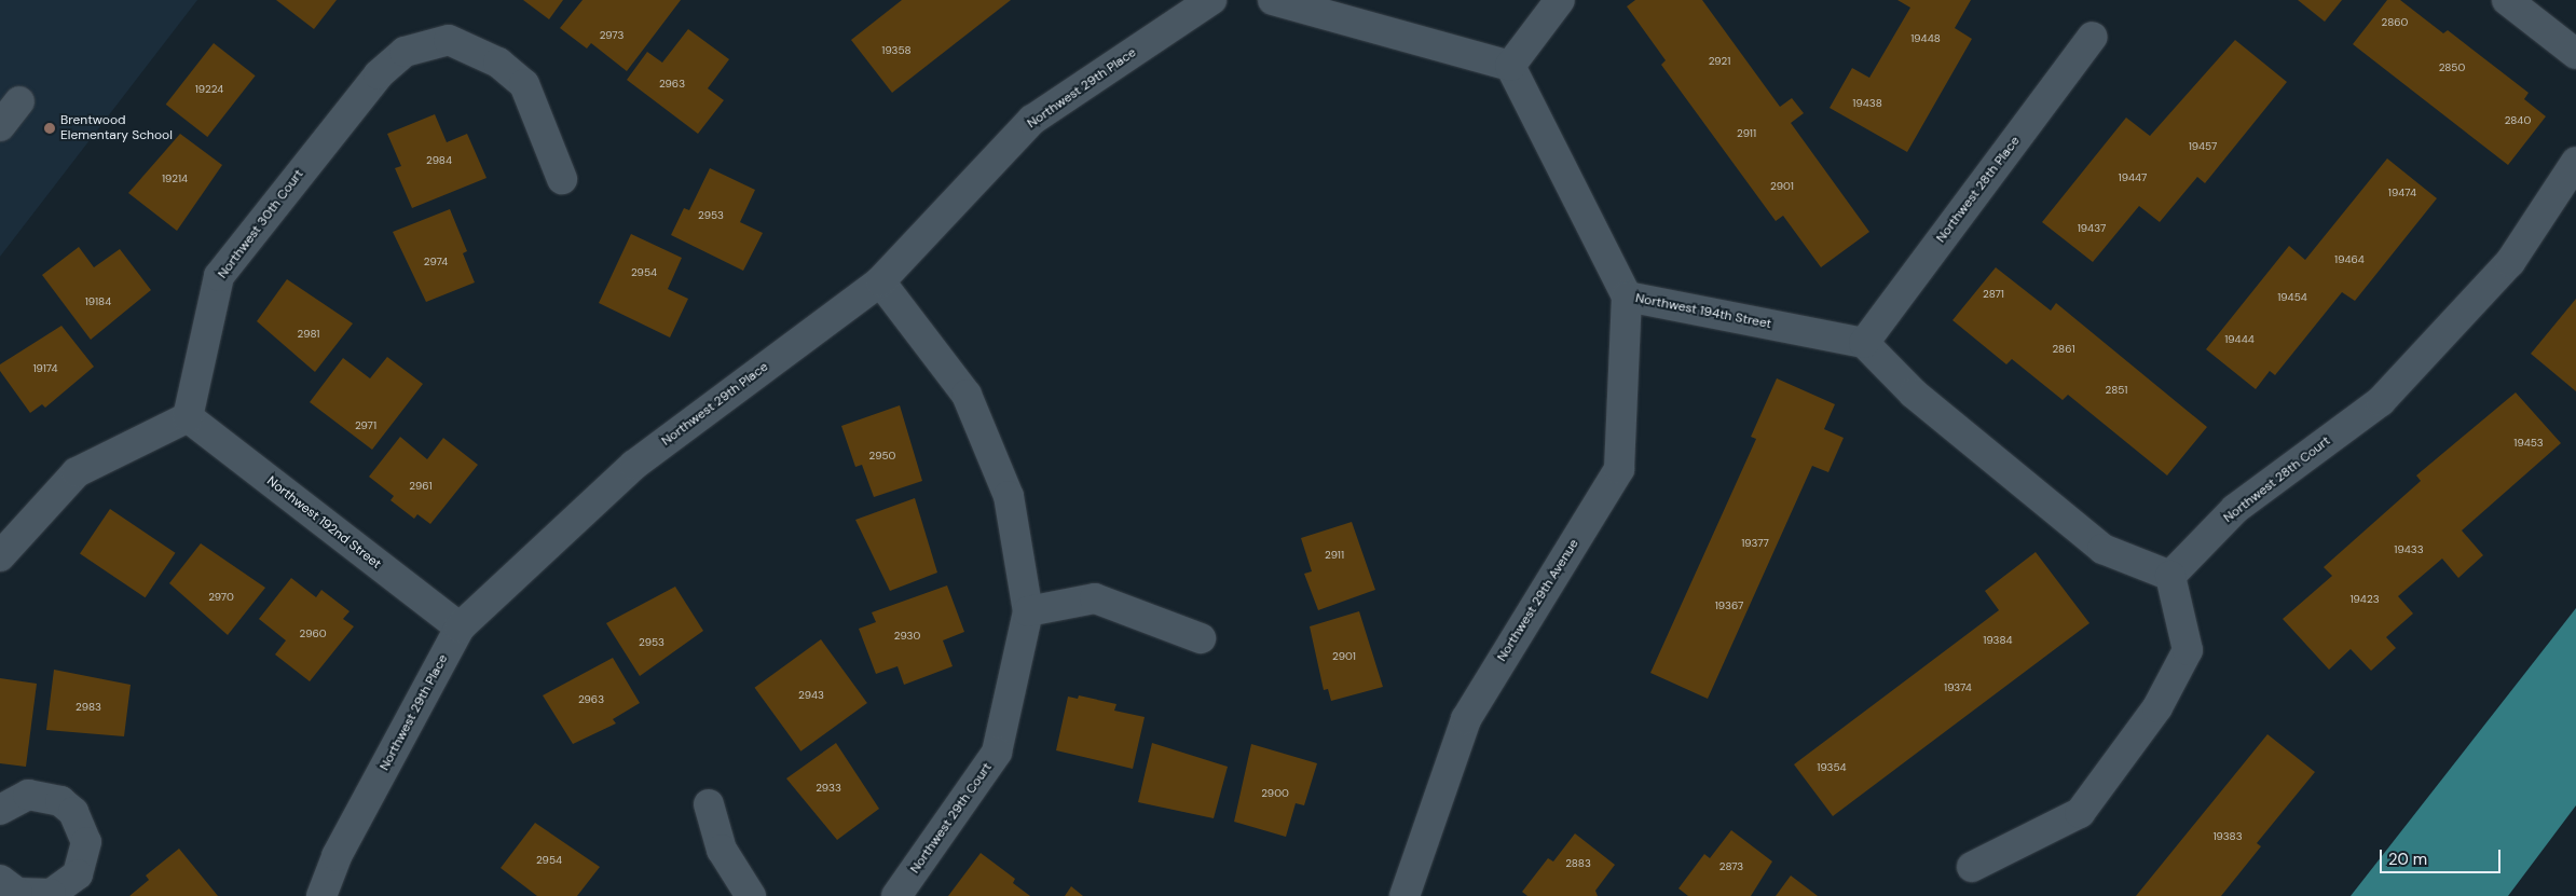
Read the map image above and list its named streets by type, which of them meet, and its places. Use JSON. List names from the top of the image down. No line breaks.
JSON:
{"streets":{"street":["Northwest 29th Place","Northwest 28th Place","Northwest 30th Court","Northwest 194th Street","Northwest 28th Court","Northwest 192nd Street","Northwest 29th Avenue","Northwest 29th Court"]},"crossings":[["Northwest 29th Place","Northwest 192nd Street"],["Northwest 28th Place","Northwest 194th Street"],["Northwest 30th Court","Northwest 192nd Street"],["Northwest 194th Street","Northwest 29th Avenue"]],"places":["Brentwood Elementary School"],"house_numbers":["2860","2973","19448","19358","2921","2850","2963","19224","19438","2840","2911","19457","2984","19447","19214","2901","19474","2953","19437","19464","2974","2954","2871","19454","19184","2981","19444","2861","19174","2851","2971","19453","2950","2961","19377","19433","2911","2970","19423","19367","2960","2930","19384","2953","2901","19374","2943","2963","2983","19354","2933","2900","19383","2954","2883","2873"],"scale_bar":"20 m"}
